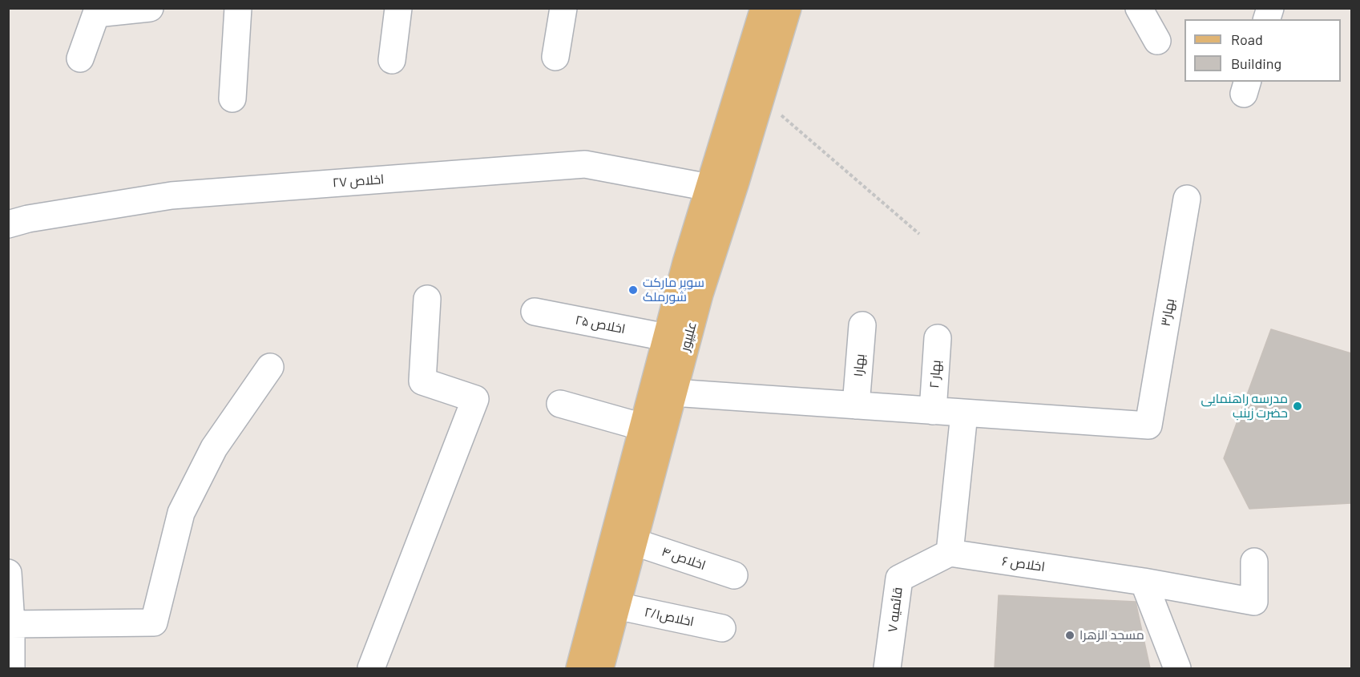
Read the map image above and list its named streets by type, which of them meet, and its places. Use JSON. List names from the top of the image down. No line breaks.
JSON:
{"streets":{"main road":["علیپور"],"street":["اخلاص ۲۷","بهار۳","اخلاص ۲۵","بهار۱","بهار ۲","اخلاص ۴","اخلاص ۶","قائمیه ۷","اخلاص۲/۱"]},"crossings":[["اخلاص ۲۷","علیپور"],["اخلاص ۲۵","علیپور"],["علیپور","اخلاص ۴"],["علیپور","اخلاص۲/۱"],["اخلاص ۶","قائمیه ۷"]],"places":["سوپر مارکت شورملک","مدرسه راهنمایی حضرت زینب","مسجد الزهرا"],"legend":["Road","Building"]}
